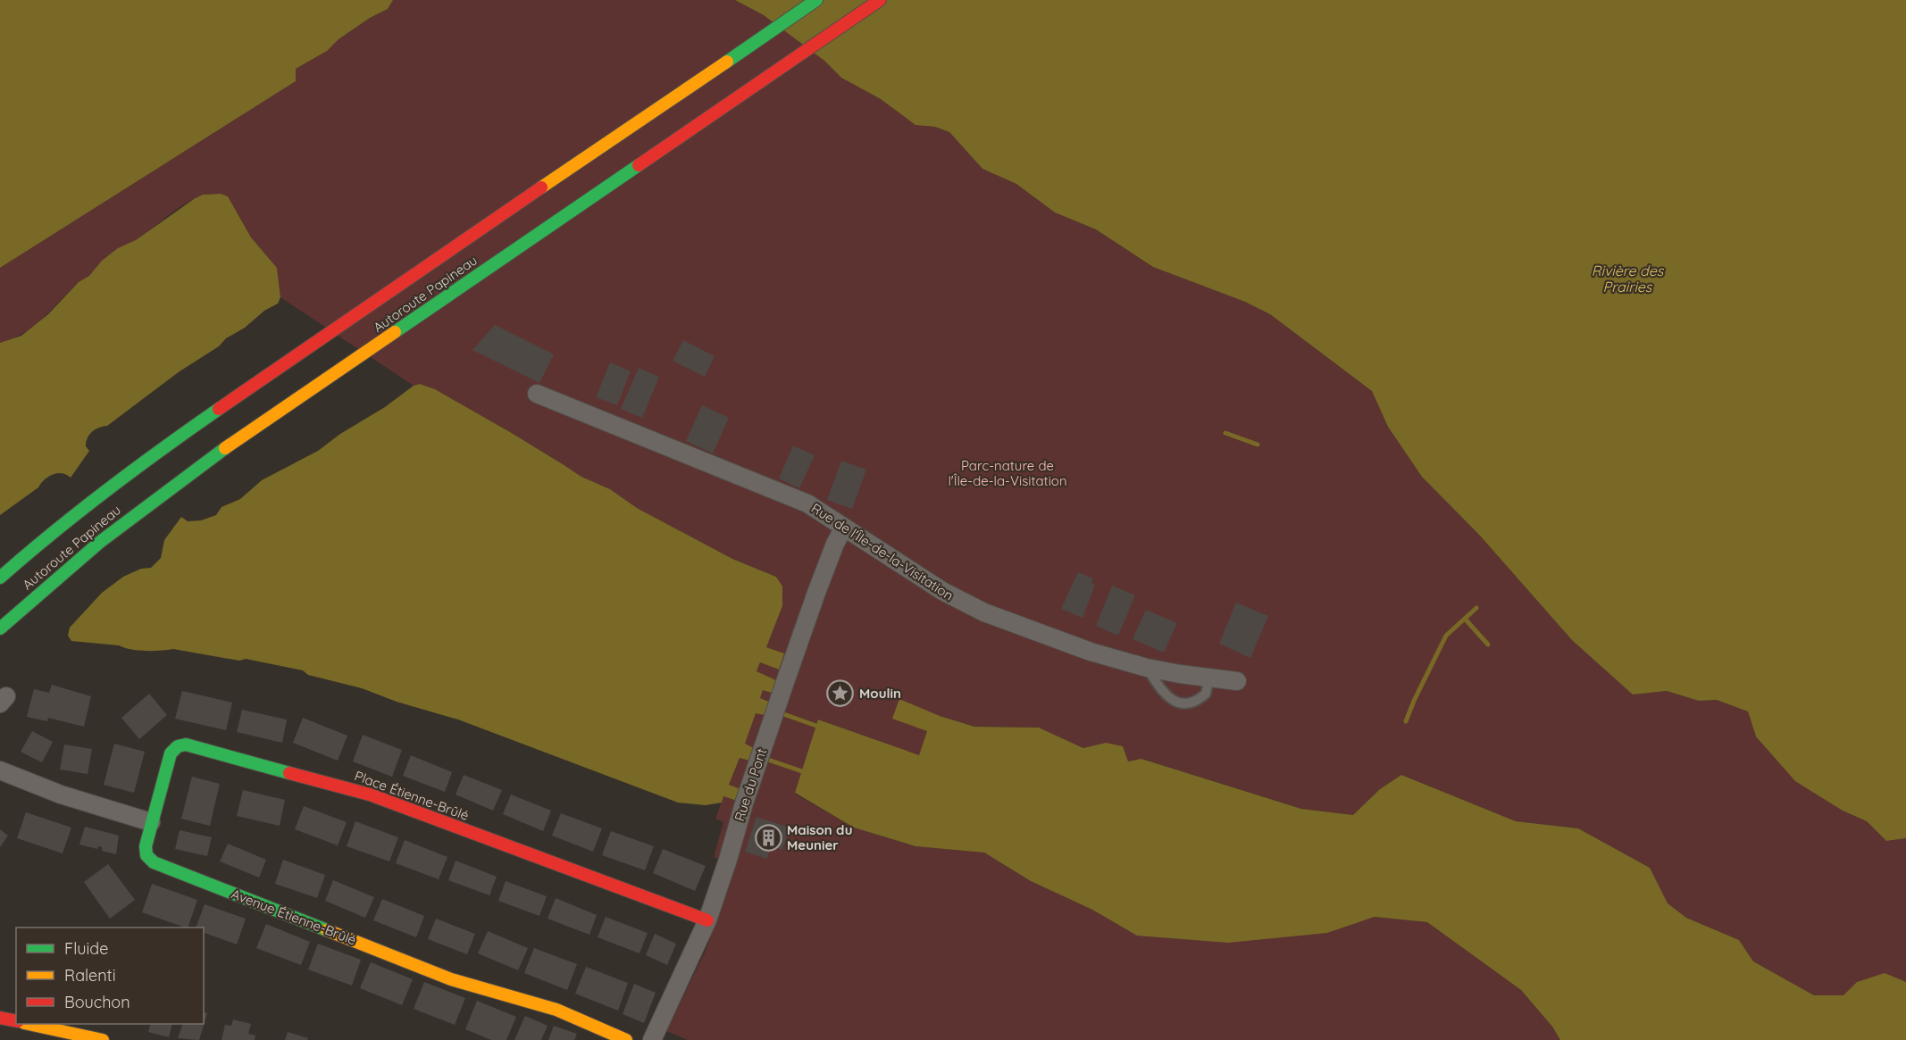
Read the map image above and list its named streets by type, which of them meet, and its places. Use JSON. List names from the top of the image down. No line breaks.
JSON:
{"streets":{"main road":["Autoroute Papineau","Place Étienne-Brûlé","Avenue Étienne-Brûlé"],"street":["Rue de l'Île-de-la-Visitation","Rue du Pont"]},"crossings":[["Rue de l'Île-de-la-Visitation","Rue du Pont"],["Rue du Pont","Place Étienne-Brûlé"],["Place Étienne-Brûlé","Avenue Étienne-Brûlé"]],"water":["Rivière des Prairies"],"parks":["Parc-nature de l'Île-de-la-Visitation"],"places":{"place":["Moulin"],"building":["Maison du Meunier"]},"legend":["Fluide","Ralenti","Bouchon"]}
